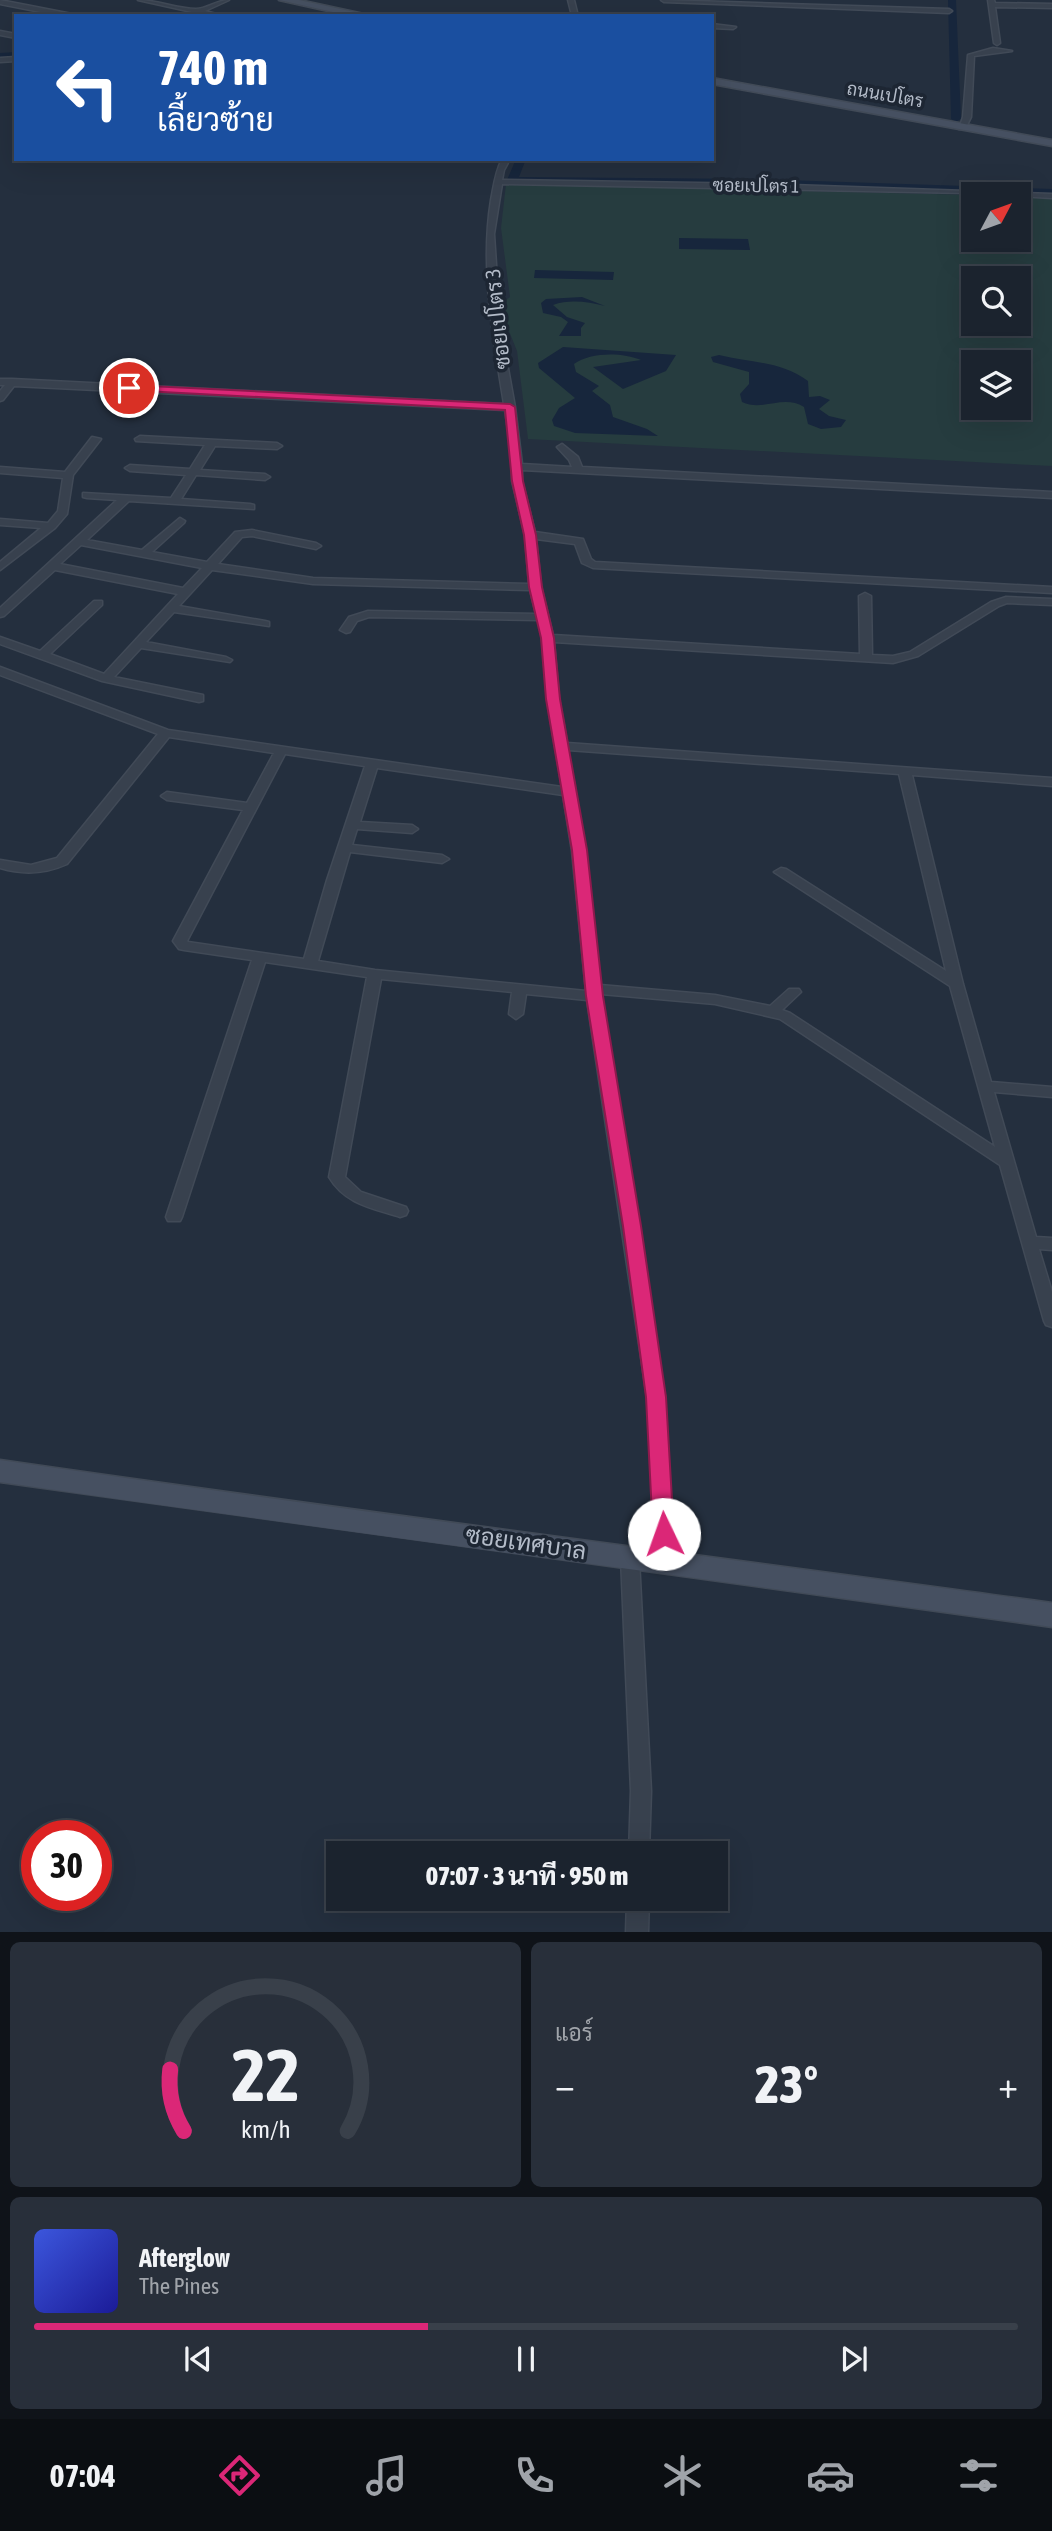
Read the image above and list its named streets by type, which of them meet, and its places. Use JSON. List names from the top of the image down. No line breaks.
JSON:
{"streets":{"street":["ถนนเปโตร","ซอยเปโตร 1","ซอยเปโตร 3","ซอยเทศบาล"]},"crossings":[["ซอยเปโตร 1","ซอยเปโตร 3"],["ซอยเปโตร 3","ซอยเทศบาล"]],"north":"top right","page":{"turn":["740 m","เลี้ยวซ้าย"],"limit":"30","trip":"07:07 · 3 นาที · 950 m","tile":"แอร์","heat":["−","23°","+"],"song":["Afterglow","The Pines"],"tabs":"07:04","gauge":["22","km/h"]}}
